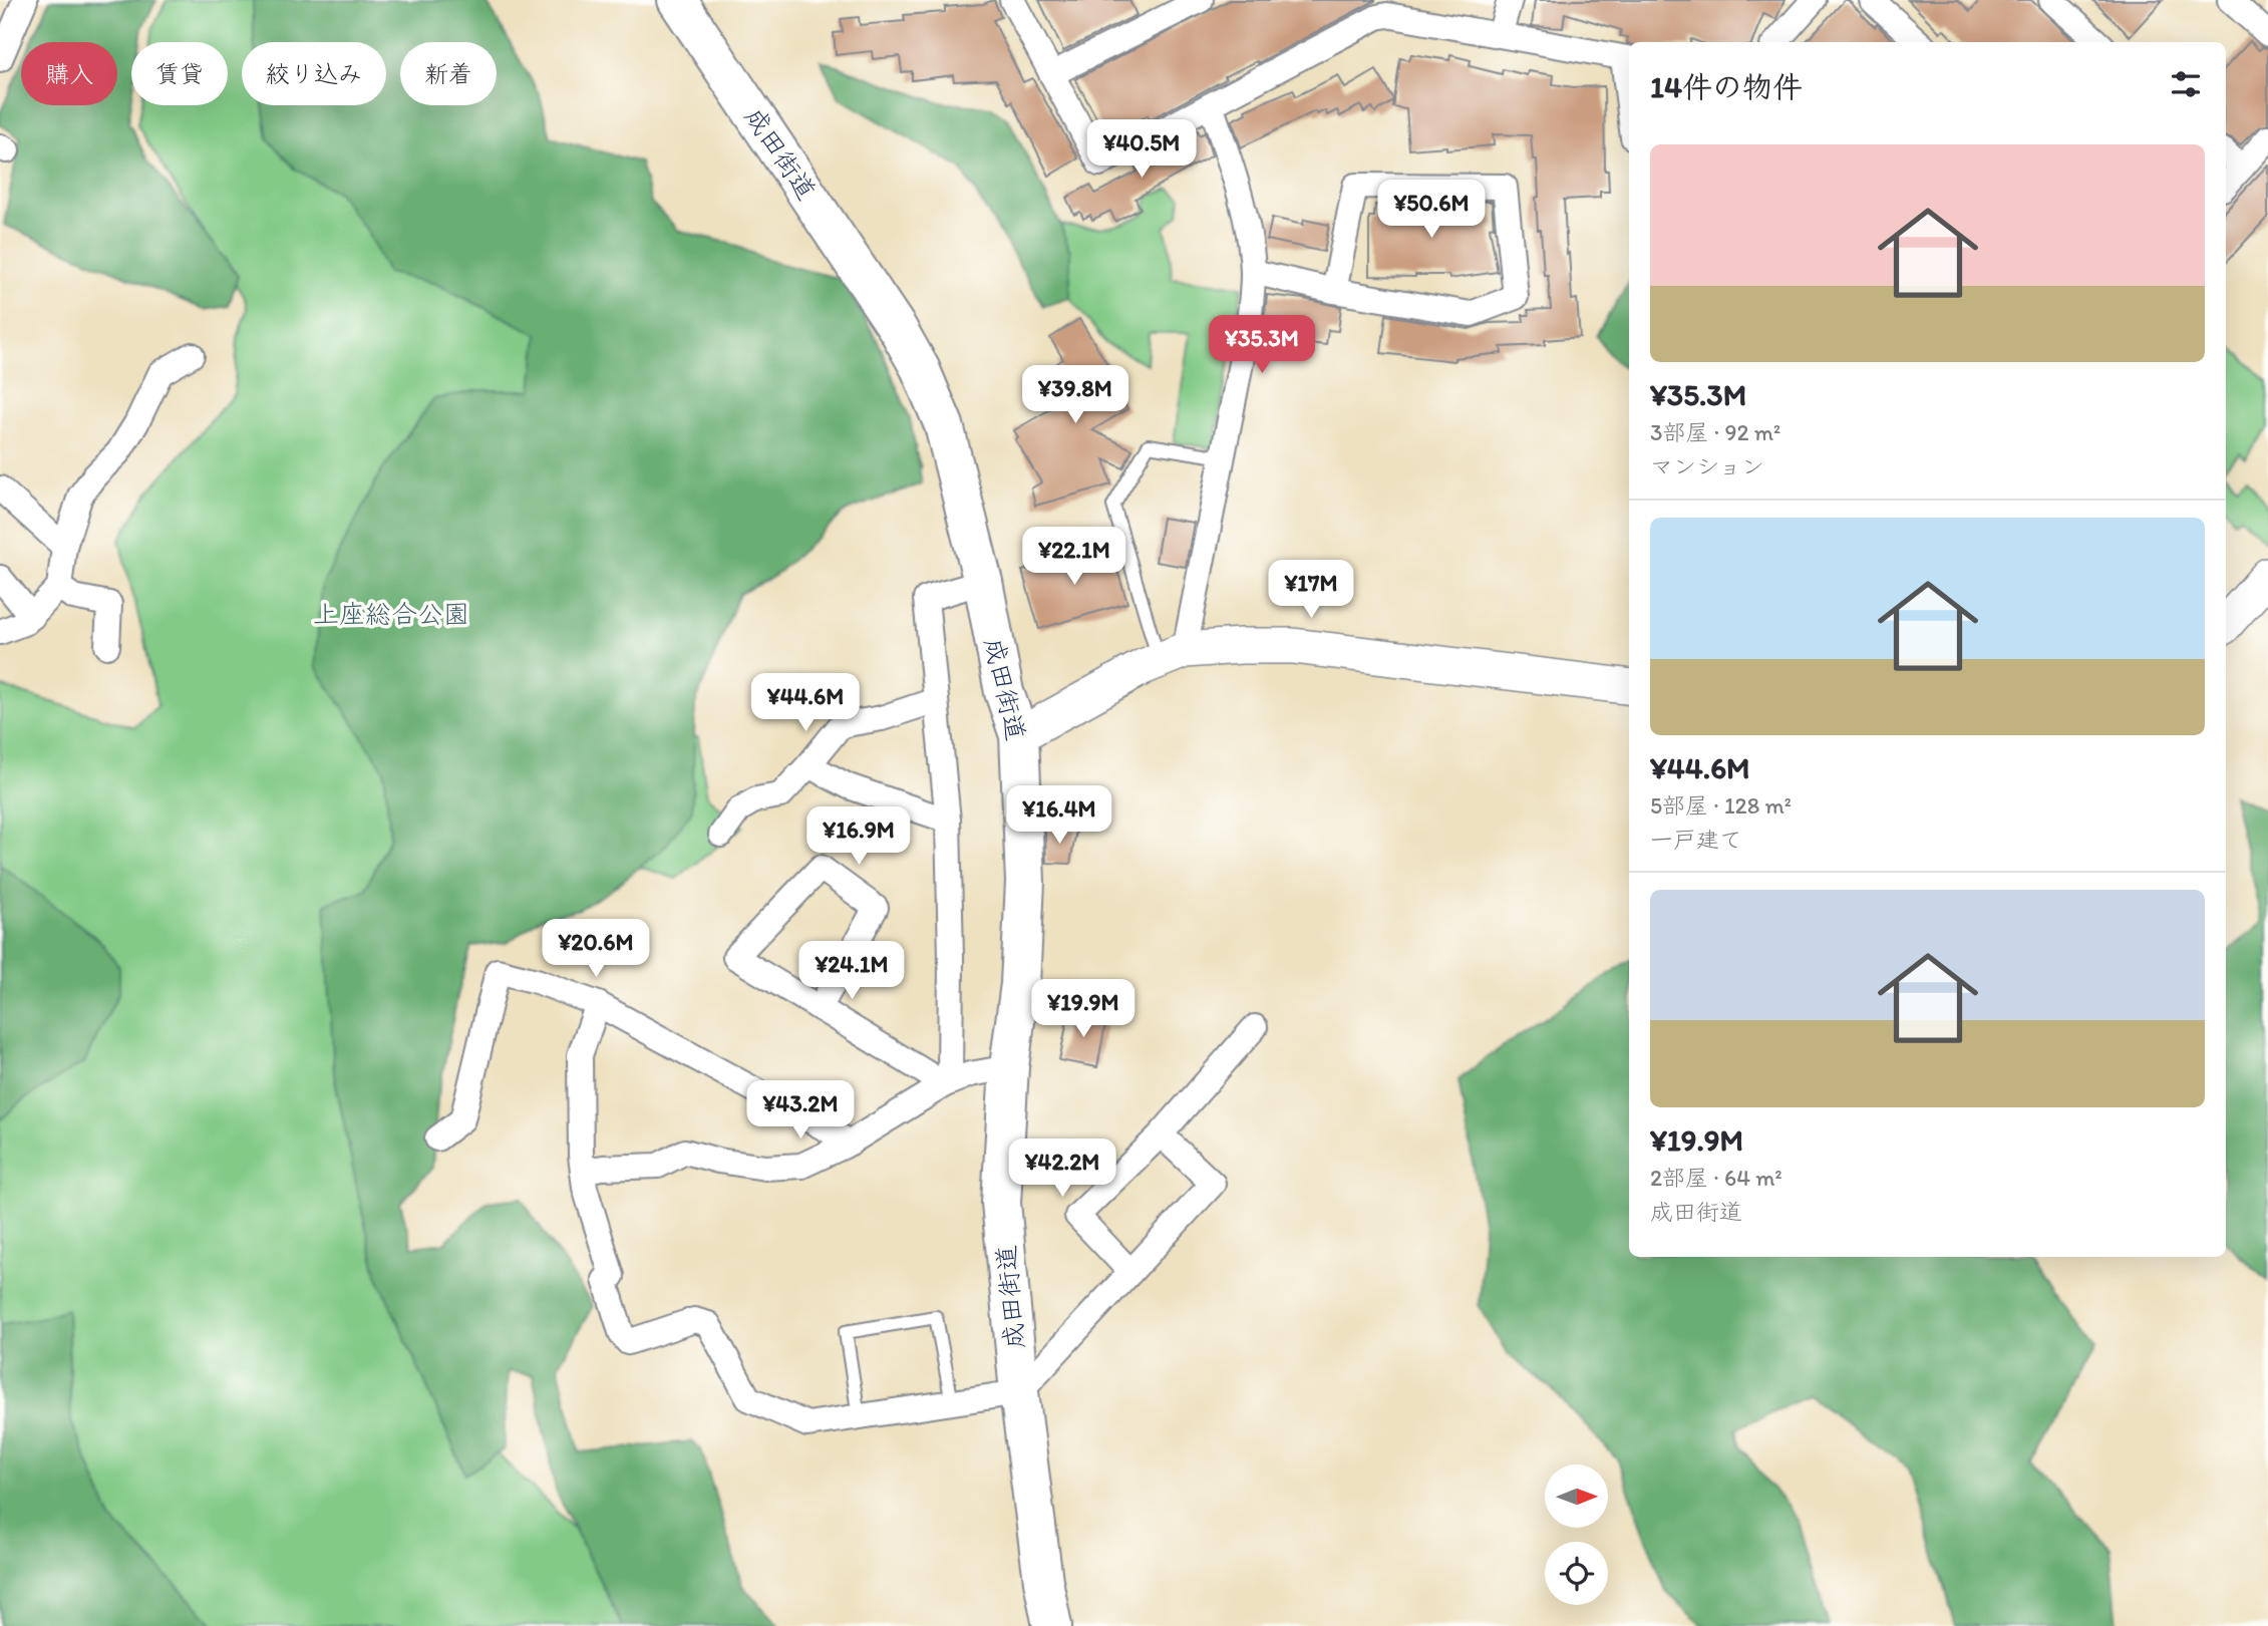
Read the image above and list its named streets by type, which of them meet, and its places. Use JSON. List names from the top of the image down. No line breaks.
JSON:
{"streets":{"highway":["成田街道"]},"parks":["上座総合公園"],"north":"right","page":{"chip":["購入","賃貸","絞り込み","新着"],"heading":"14件の物件","price":["¥40.5M","¥50.6M","¥35.3M","¥39.8M","¥22.1M","¥17M","¥44.6M","¥16.4M","¥16.9M","¥20.6M","¥24.1M","¥19.9M","¥43.2M","¥42.2M"],"list":[{"name":"¥35.3M","note":"3部屋 · 92 m² · マンション"},{"name":"¥44.6M","note":"5部屋 · 128 m² · 一戸建て"},{"name":"¥19.9M","note":"2部屋 · 64 m² · 成田街道"}]}}
